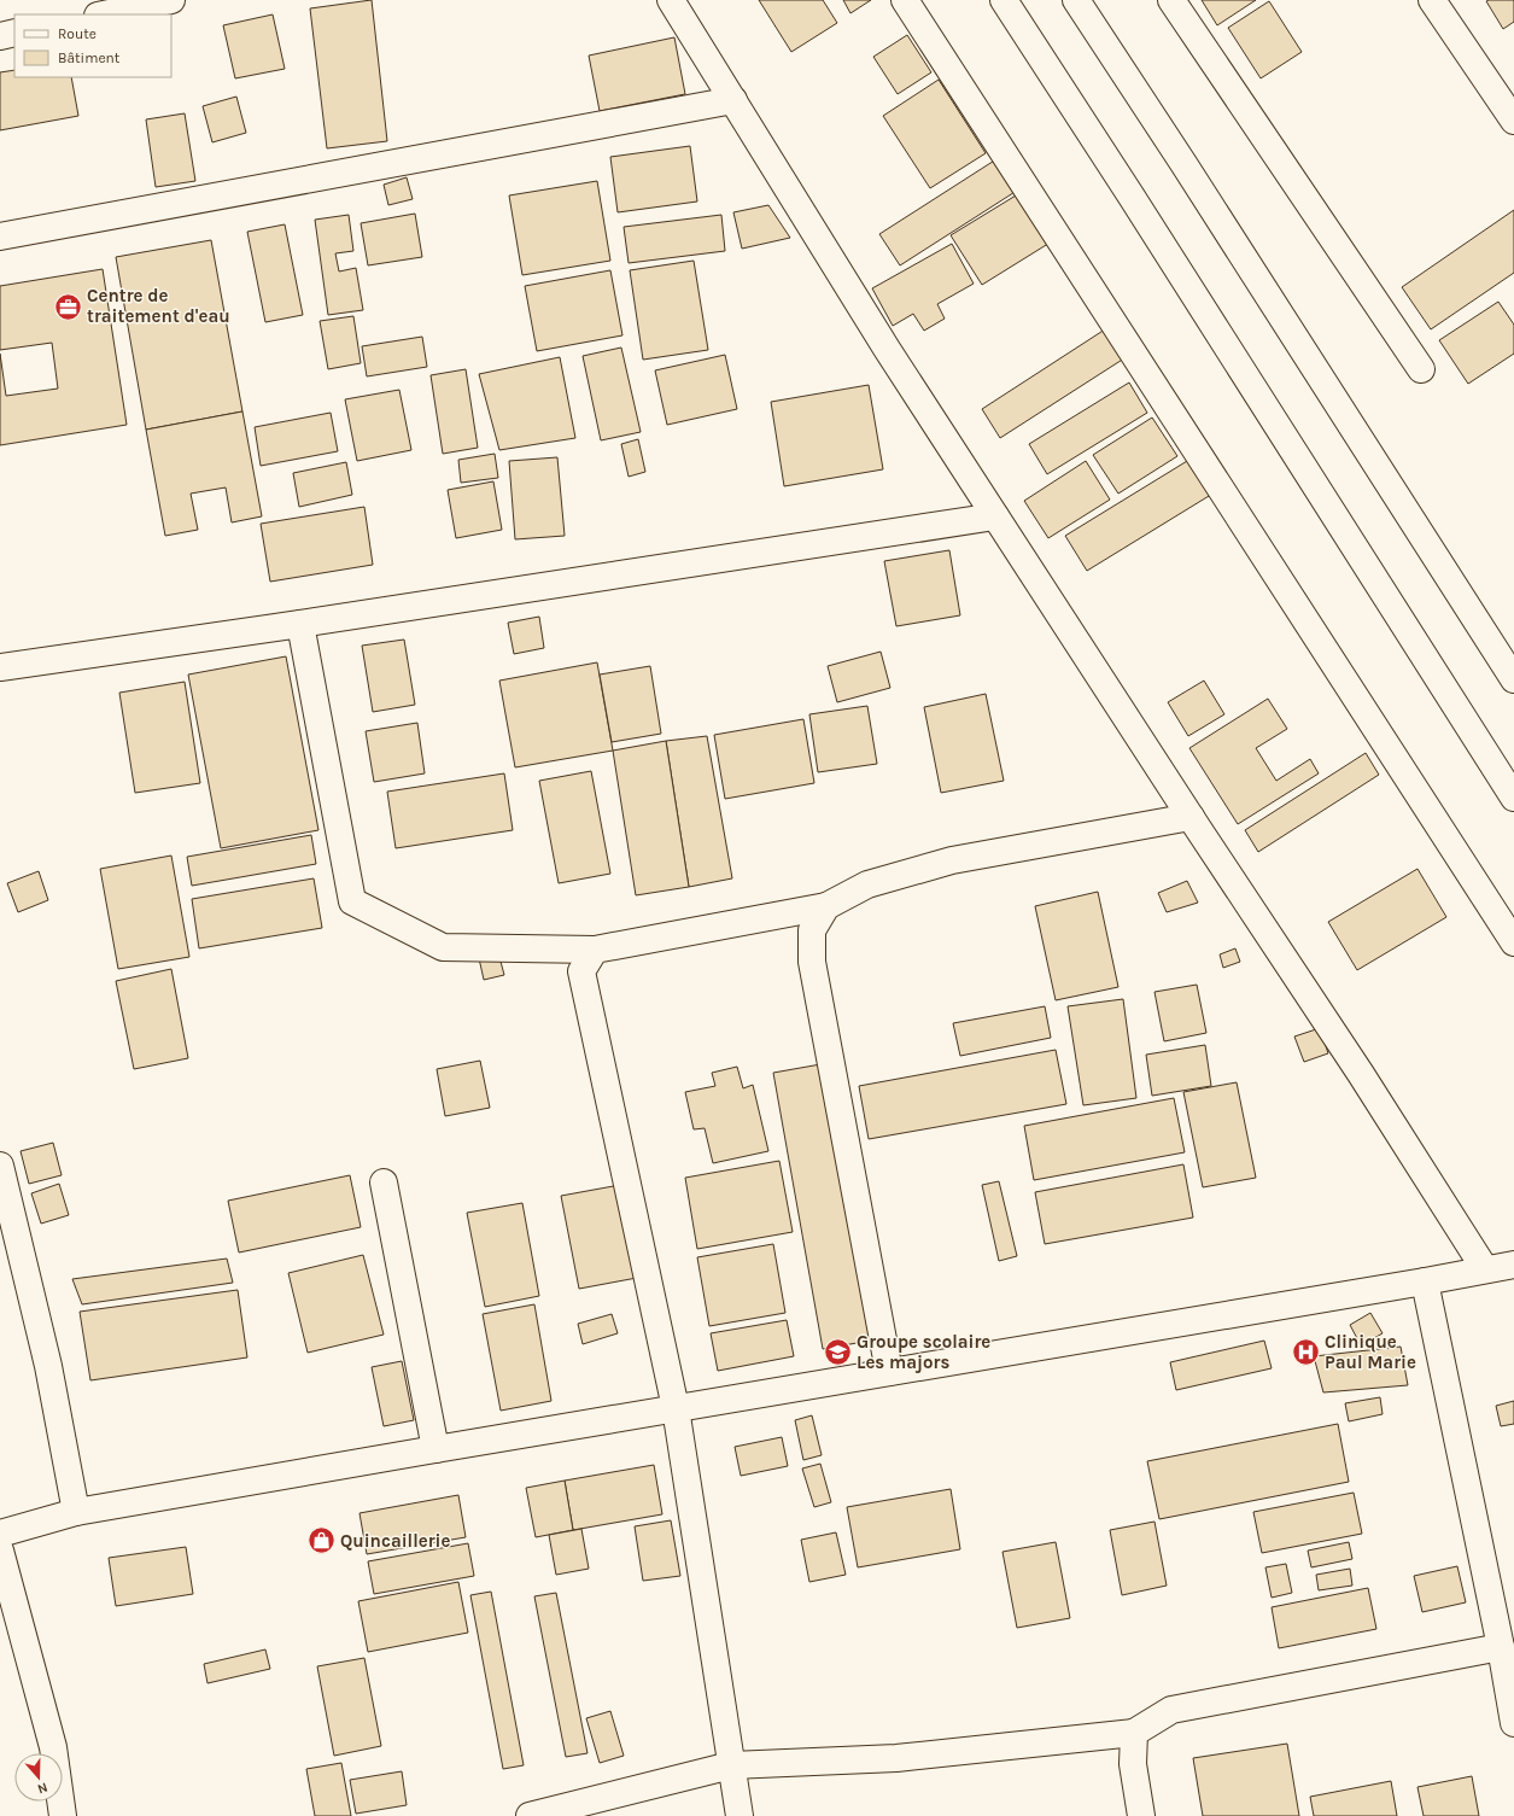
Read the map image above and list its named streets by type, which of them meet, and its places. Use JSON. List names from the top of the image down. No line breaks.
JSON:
{"places":{"office":["Centre de traitement d'eau"],"school or university":["Groupe scolaire Les majors"],"hospital":["Clinique Paul Marie"],"shop":["Quincaillerie"]},"legend":["Route","Bâtiment"],"north":"bottom"}
